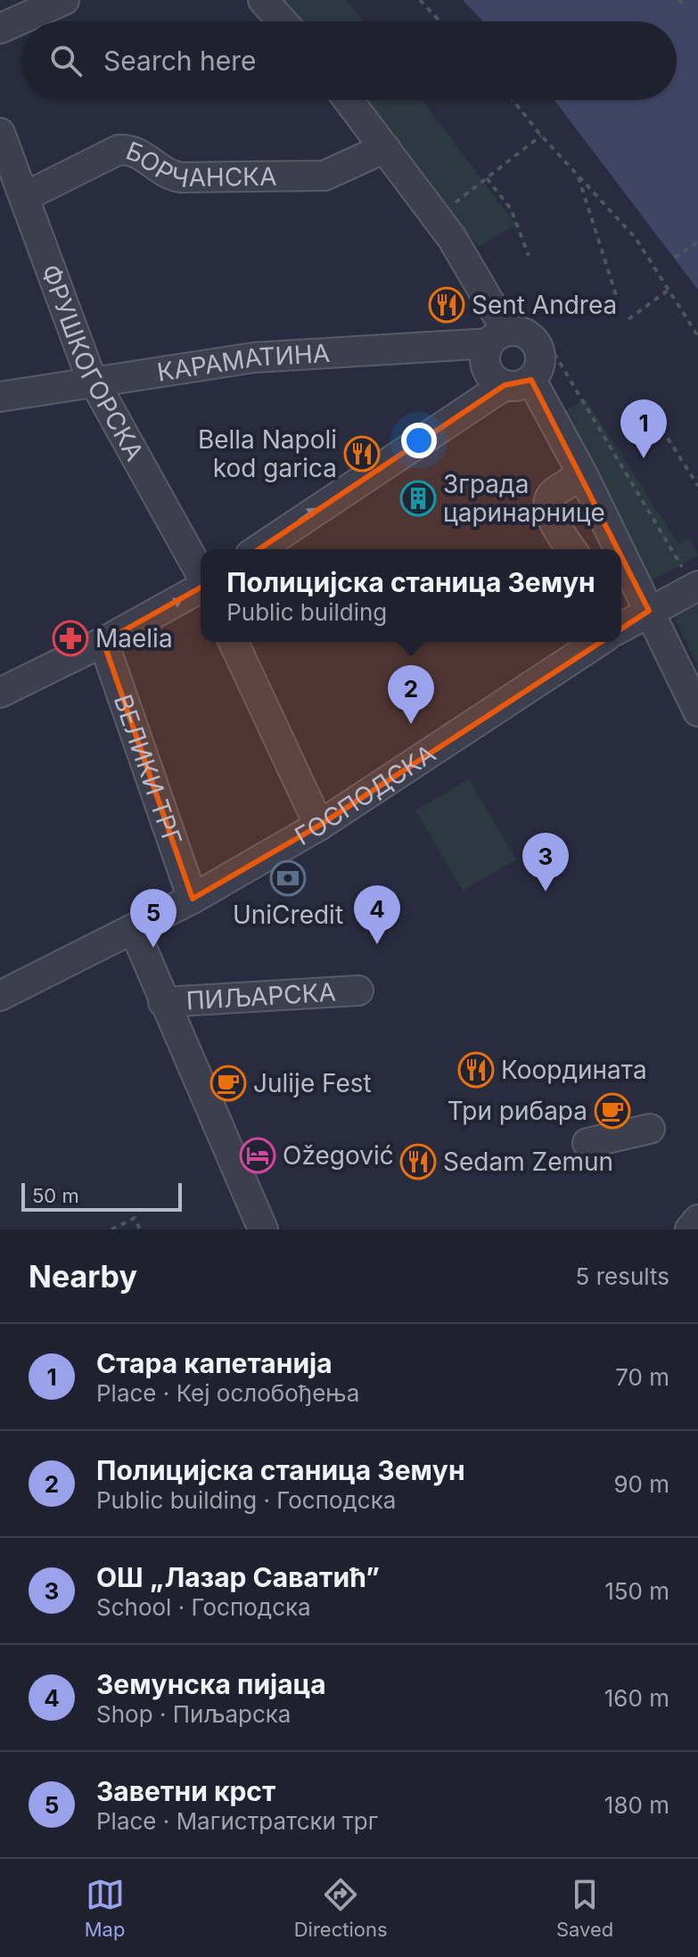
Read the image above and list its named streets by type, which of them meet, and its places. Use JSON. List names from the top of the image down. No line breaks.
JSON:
{"streets":{"street":["БОРЧАНСКА","ФРУШКОГОРСКА","КАРАМАТИНА","ВЕЛИКИ ТРГ","ГОСПОДСКА","ПИЉАРСКА"]},"crossings":[["БОРЧАНСКА","ФРУШКОГОРСКА"],["ФРУШКОГОРСКА","КАРАМАТИНА"],["ВЕЛИКИ ТРГ","ГОСПОДСКА"]],"places":{"restaurant":["Sent Andrea","Bella Napoli kod garica","Координата","Sedam Zemun"],"building":["Зграда царинарнице"],"pharmacy":["Maelia"],"bank":["UniCredit"],"cafe":["Julije Fest","Три рибара"],"hotel":["Ožegović"]},"scale_bar":"50 m","page":{"search":"Search here","pins":["1","2","3","4","5"],"popup":["Полицијска станица Земун","Public building"],"scale":"50 m","heading":["Nearby","5 results"],"list":[{"mark":"1","name":"Стара капетанија","note":"Place · Кеј ослобођења","value":"70 m"},{"mark":"2","name":"Полицијска станица Земун","note":"Public building · Господска","value":"90 m"},{"mark":"3","name":"ОШ „Лазар Саватић”","note":"School · Господска","value":"150 m"},{"mark":"4","name":"Земунска пијаца","note":"Shop · Пиљарска","value":"160 m"},{"mark":"5","name":"Заветни крст","note":"Place · Магистратски трг","value":"180 m"}],"nav":["Map","Directions","Saved"]}}
